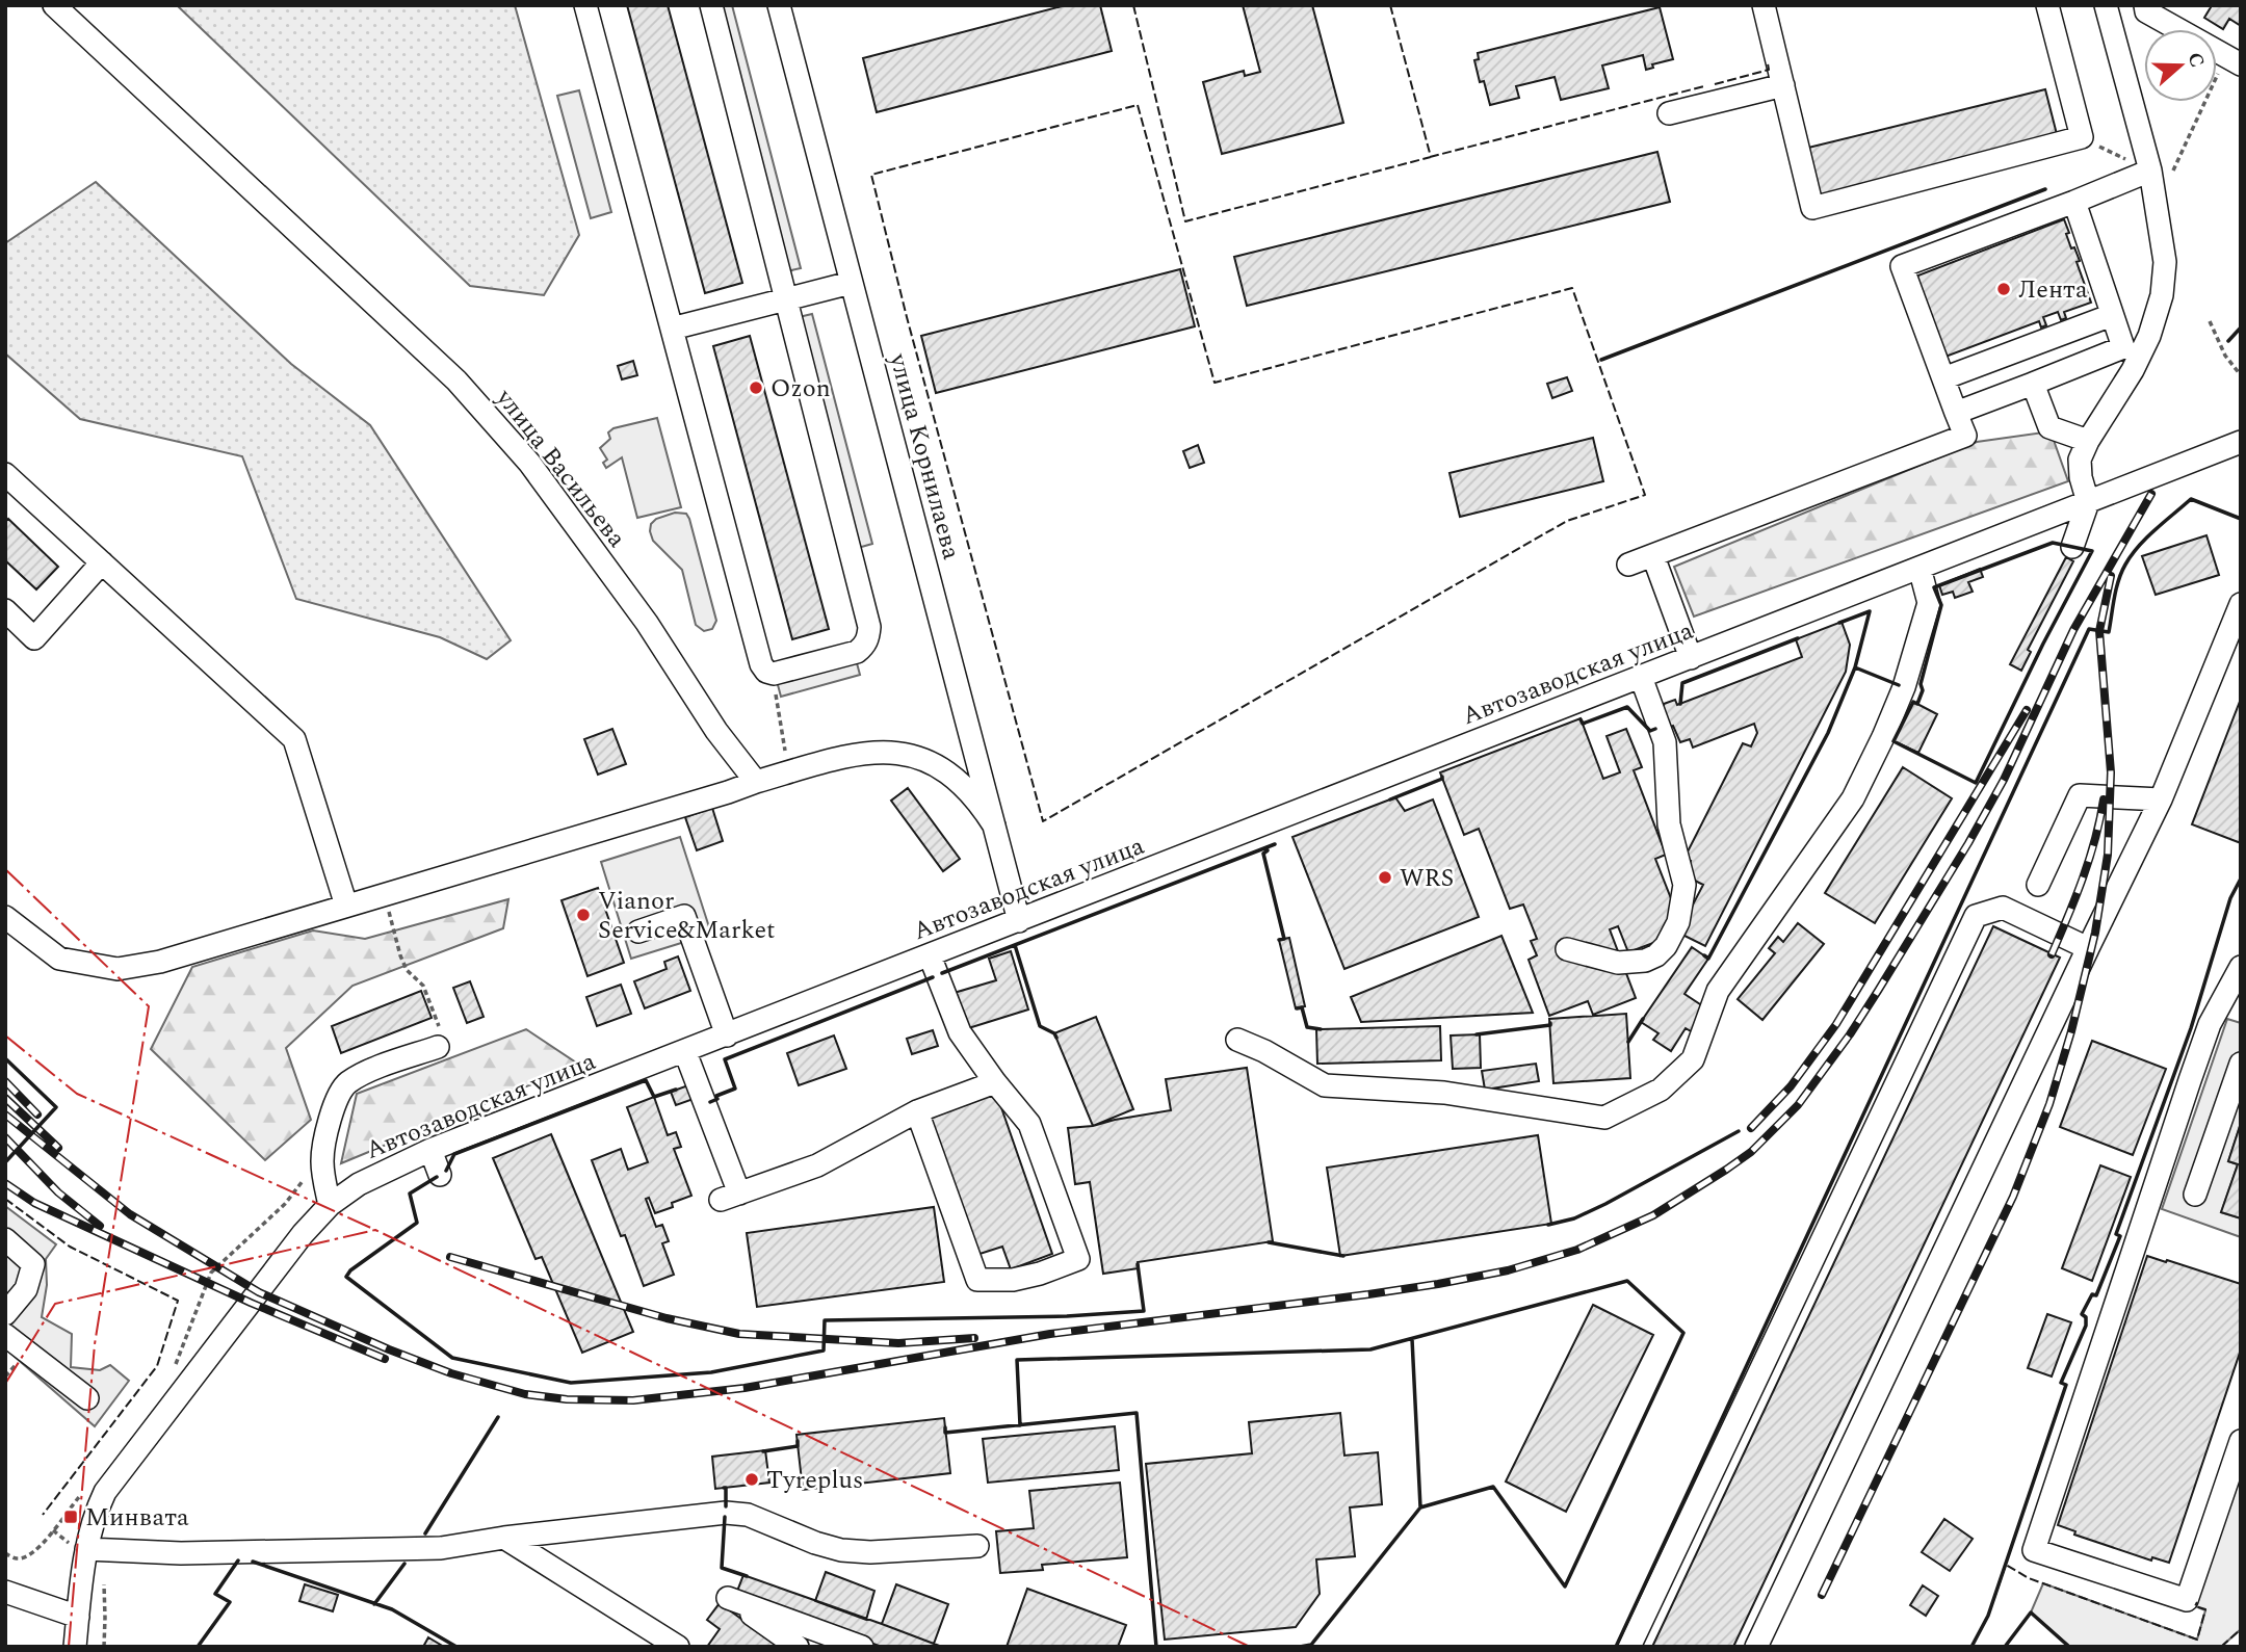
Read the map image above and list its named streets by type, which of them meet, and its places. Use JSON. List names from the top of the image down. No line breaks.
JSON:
{"streets":{"street":["улица Корнилаева","улица Васильева","Автозаводская улица"]},"crossings":[["улица Корнилаева","Автозаводская улица"]],"places":{"other":["Лента","Ozon","WRS","Vianor Service&Market","Tyreplus"],"transit":["Минвата"]},"north":"right"}
